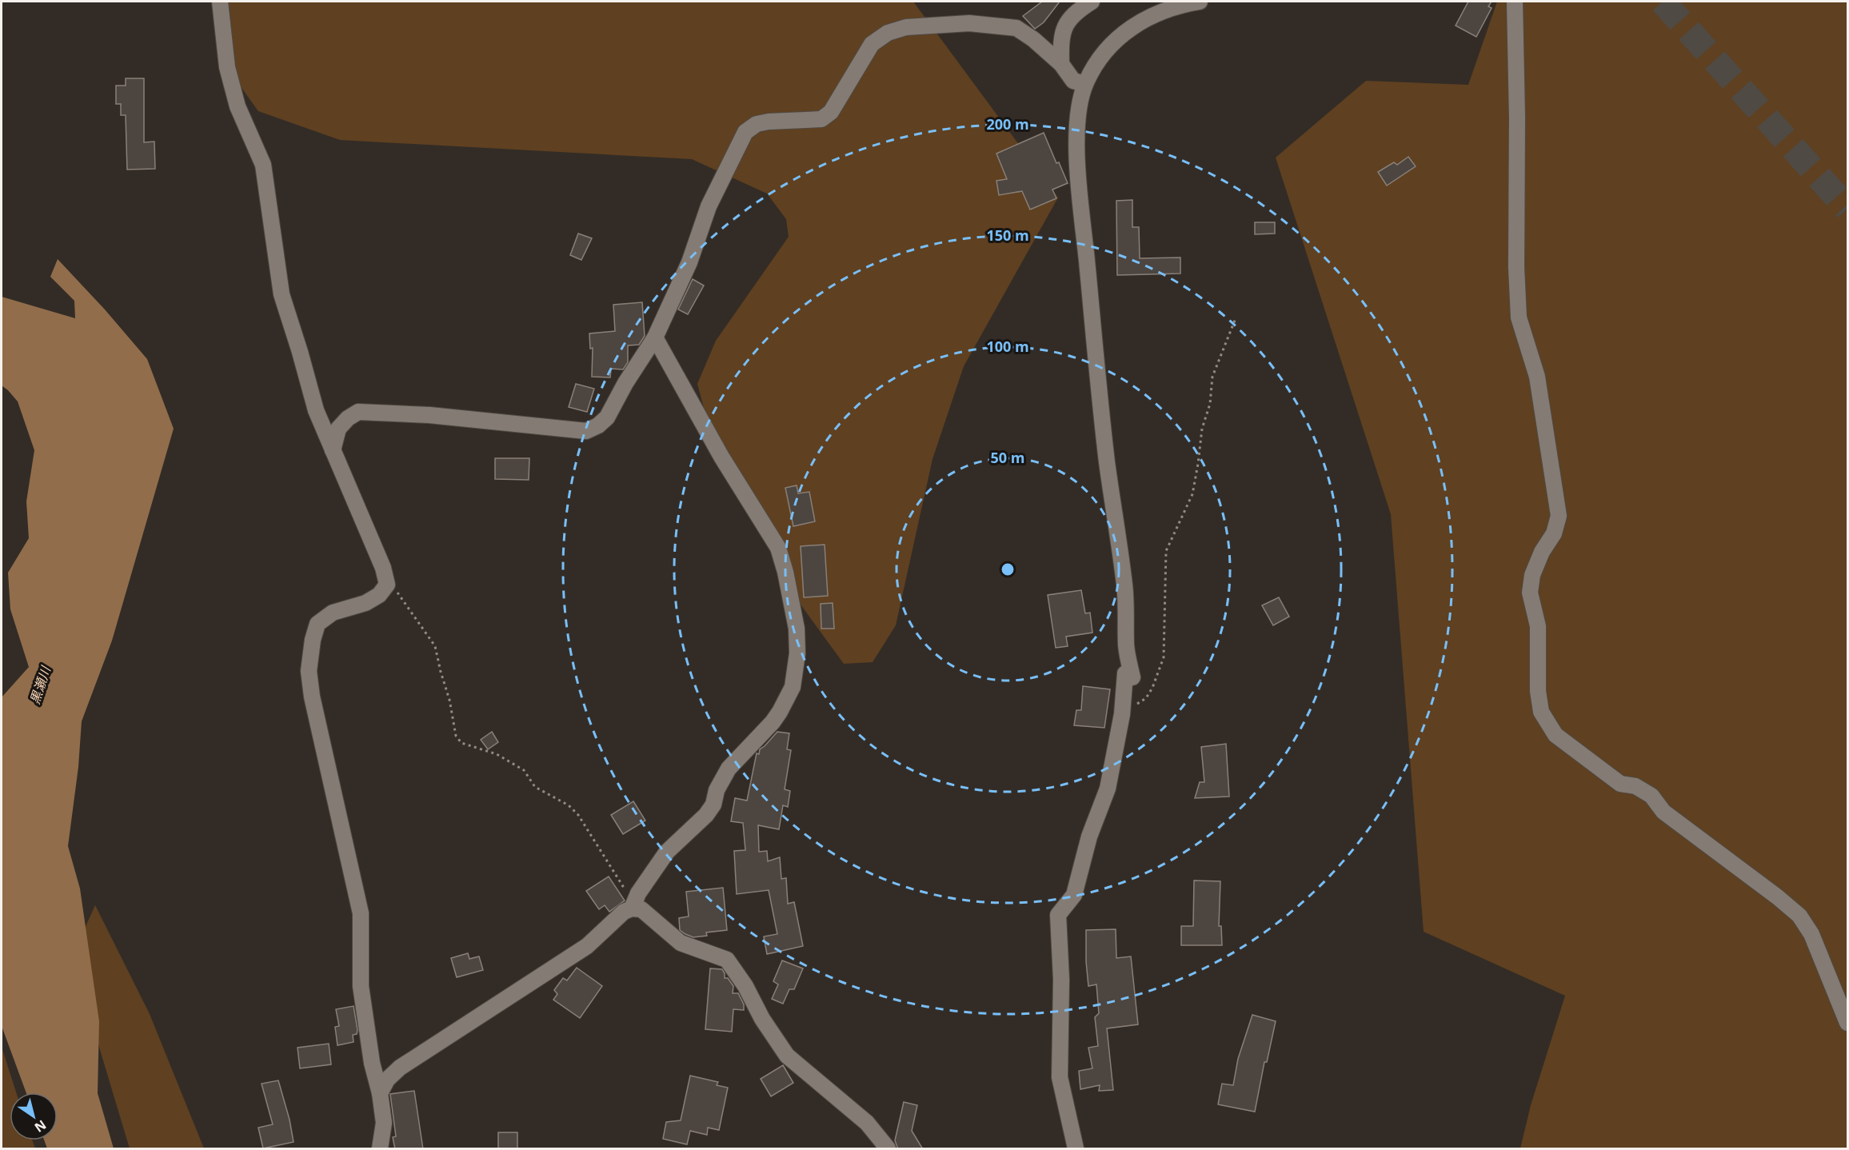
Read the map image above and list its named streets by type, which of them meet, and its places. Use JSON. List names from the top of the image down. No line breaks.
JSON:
{"water":["黒瀬川"],"north":"bottom right","rings":["200 m","150 m","100 m","50 m"]}
